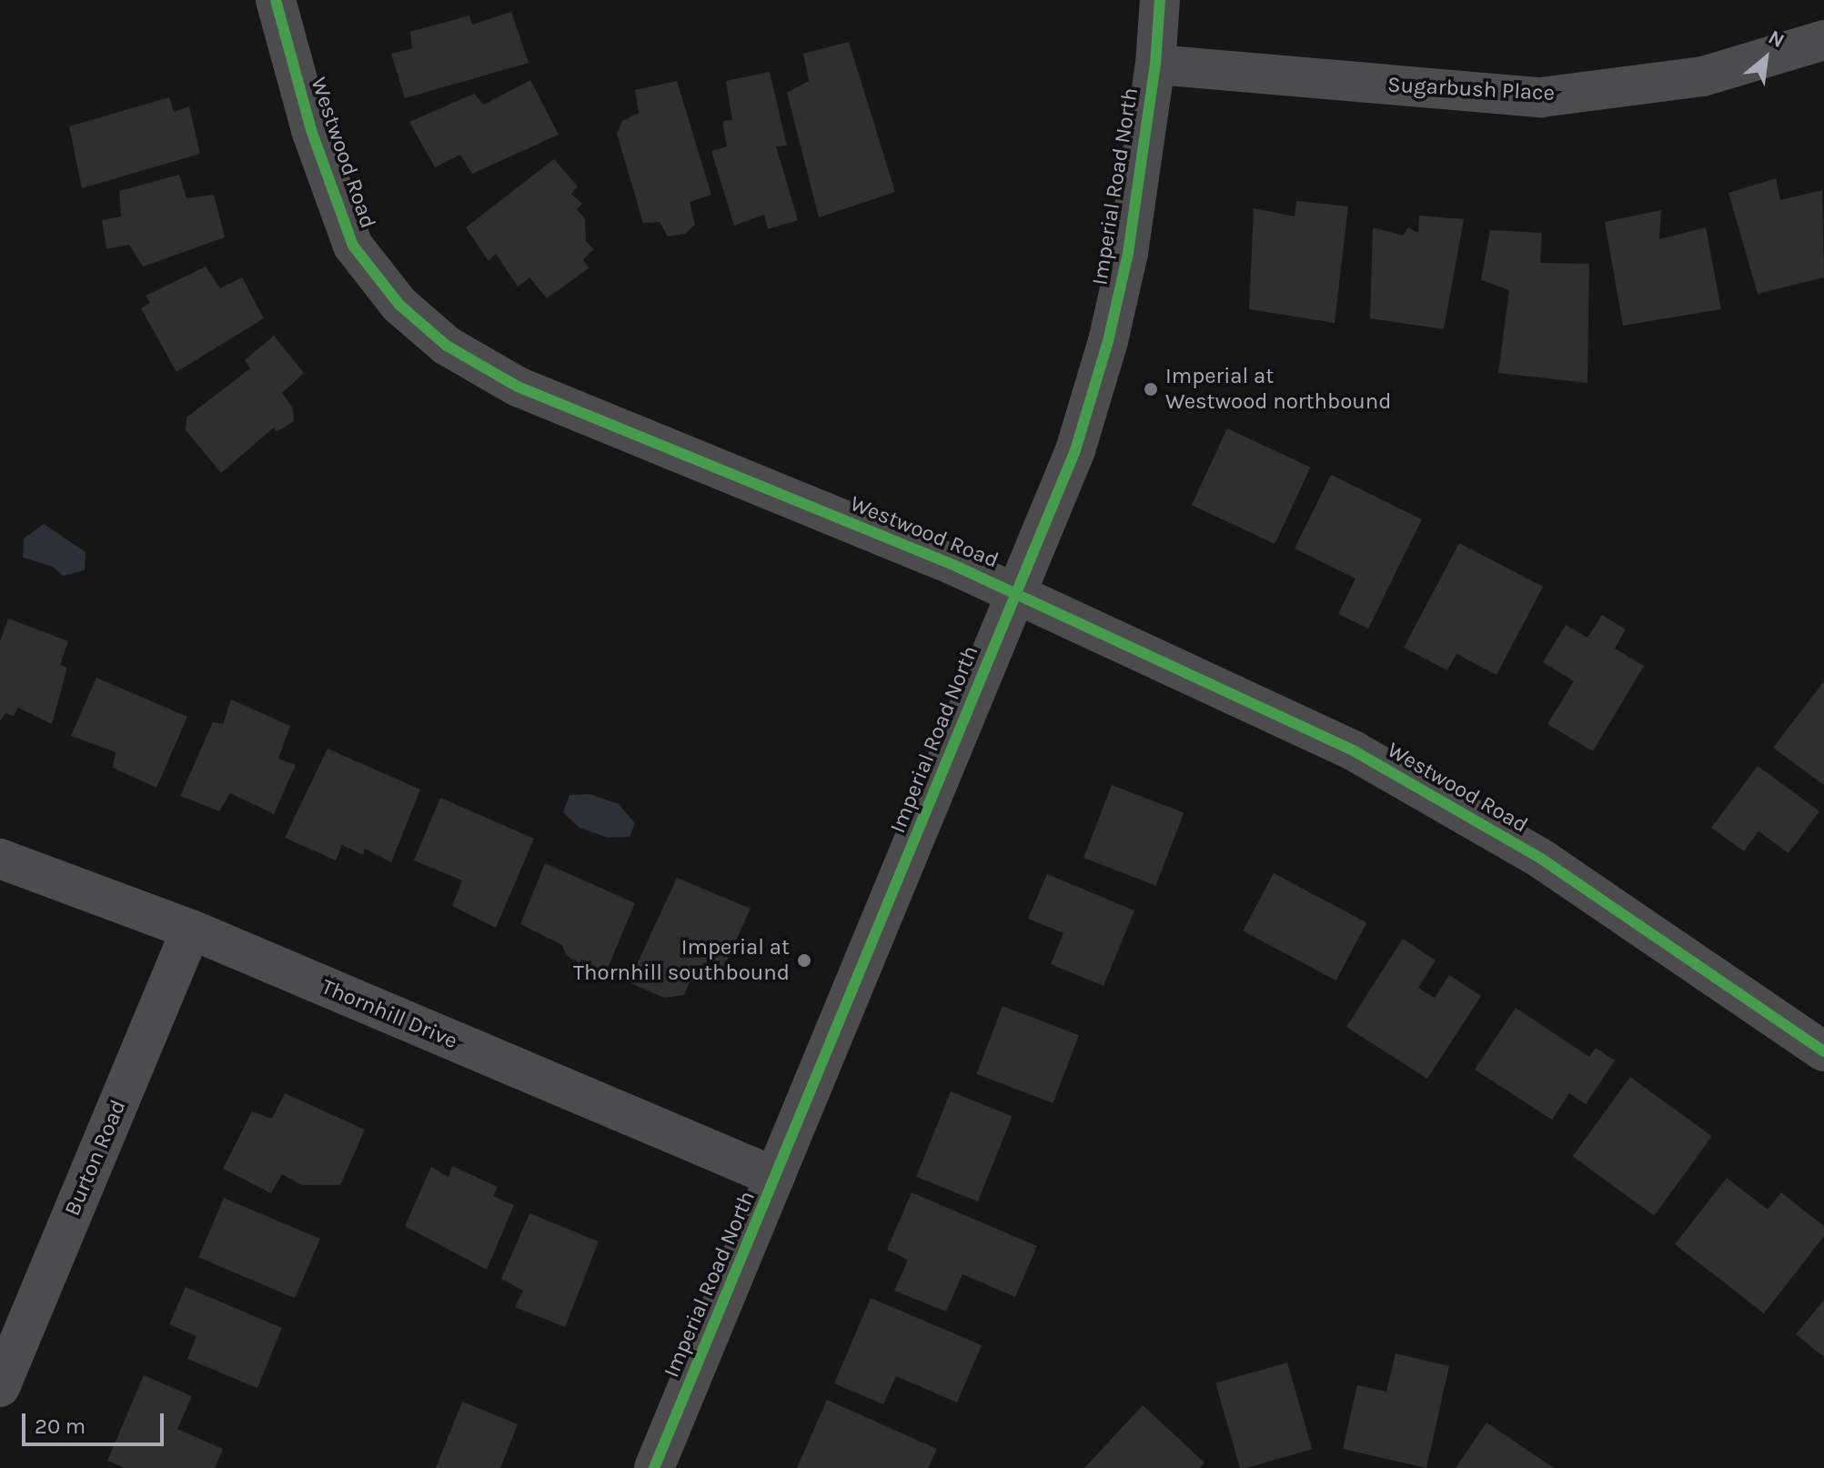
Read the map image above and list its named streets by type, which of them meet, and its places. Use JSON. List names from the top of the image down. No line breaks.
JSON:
{"streets":{"street":["Sugarbush Place","Westwood Road","Imperial Road North","Thornhill Drive","Burton Road"]},"crossings":[["Sugarbush Place","Imperial Road North"],["Westwood Road","Imperial Road North"],["Imperial Road North","Thornhill Drive"],["Thornhill Drive","Burton Road"]],"places":["Imperial at Westwood northbound","Imperial at Thornhill southbound"],"scale_bar":"20 m","north":"top right"}
